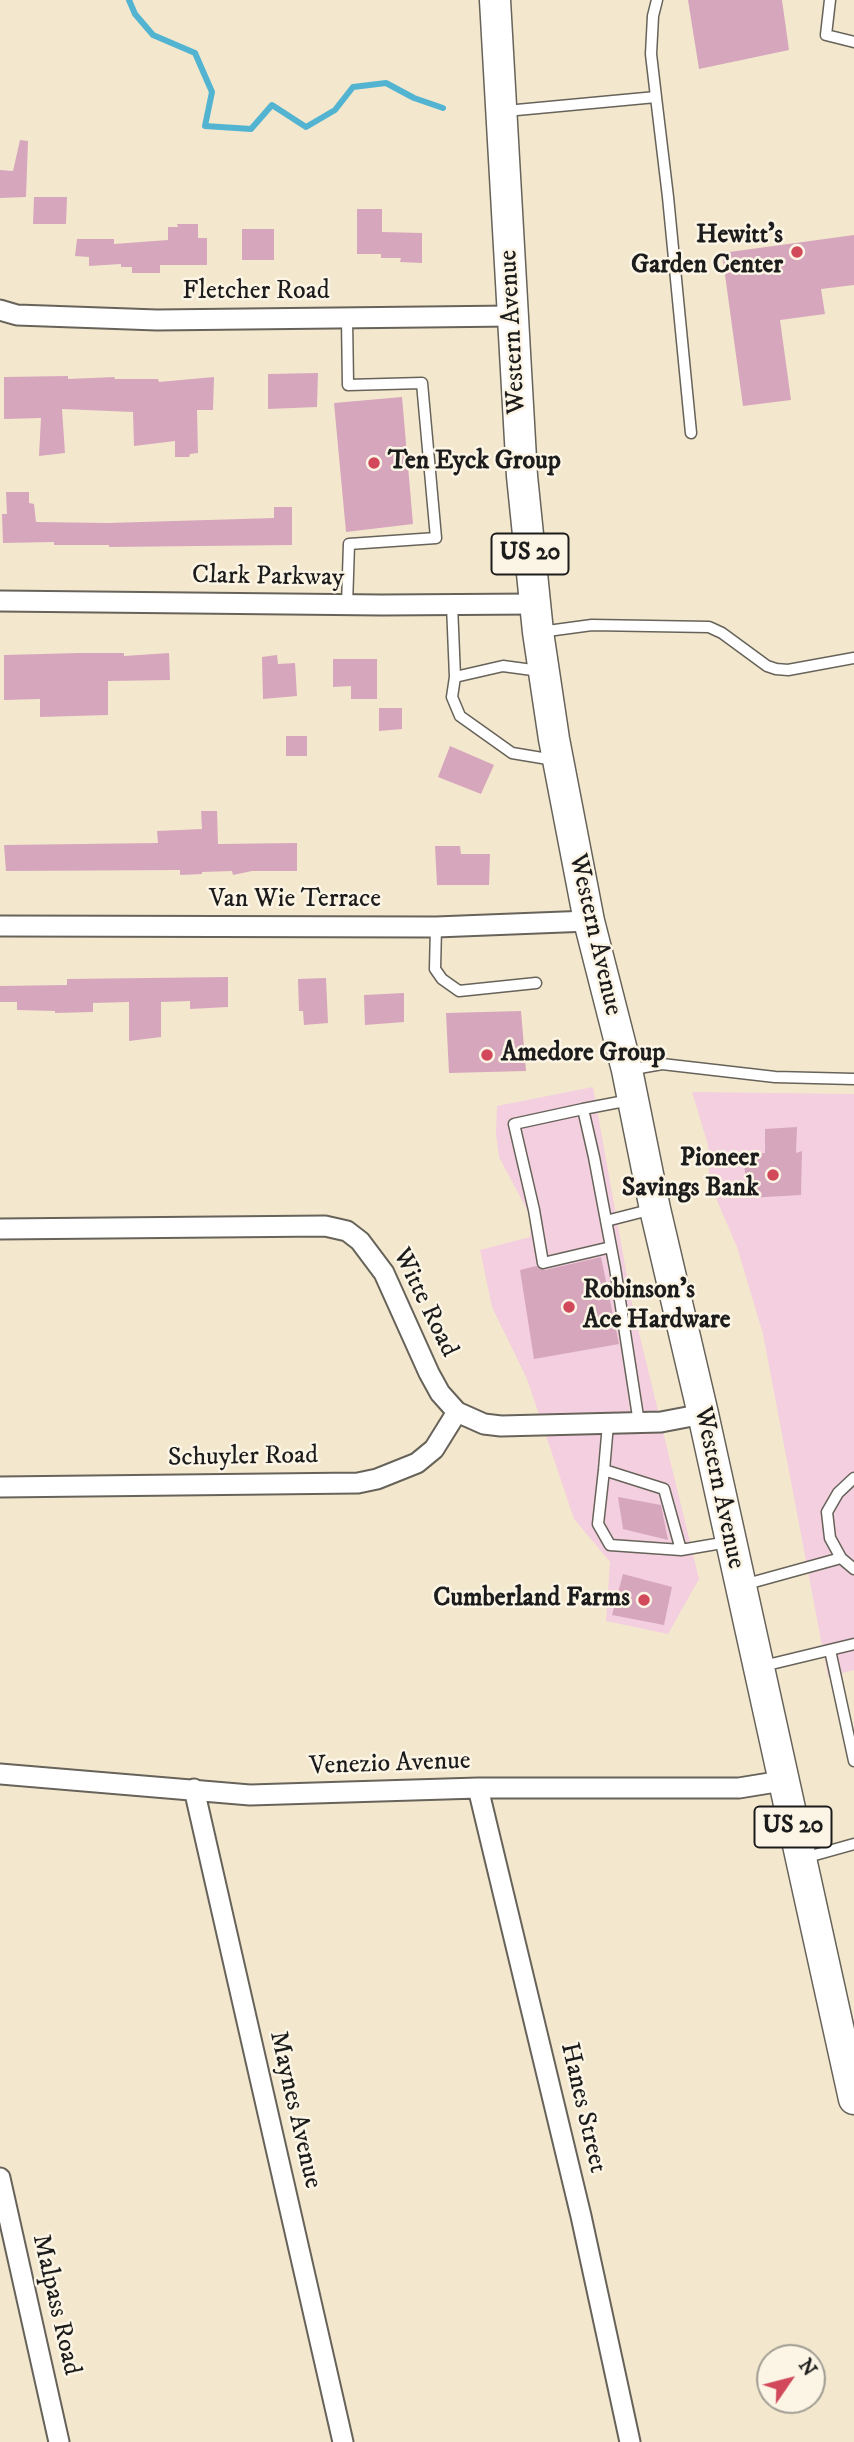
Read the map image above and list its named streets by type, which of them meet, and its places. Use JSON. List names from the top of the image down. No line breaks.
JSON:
{"streets":{"main road":["Western Avenue","US 20"],"street":["Fletcher Road","Clark Parkway","Van Wie Terrace","Witte Road","Schuyler Road","Venezio Avenue","Hanes Street","Maynes Avenue","Malpass Road"]},"crossings":[["Fletcher Road","Western Avenue"],["Western Avenue","Clark Parkway"],["Western Avenue","Van Wie Terrace"],["Western Avenue","Venezio Avenue"],["Witte Road","Schuyler Road"],["Venezio Avenue","Hanes Street"],["Venezio Avenue","Maynes Avenue"]],"places":["Hewitt's Garden Center","Ten Eyck Group","Amedore Group","Pioneer Savings Bank","Robinson's Ace Hardware","Cumberland Farms"],"north":"top right"}
